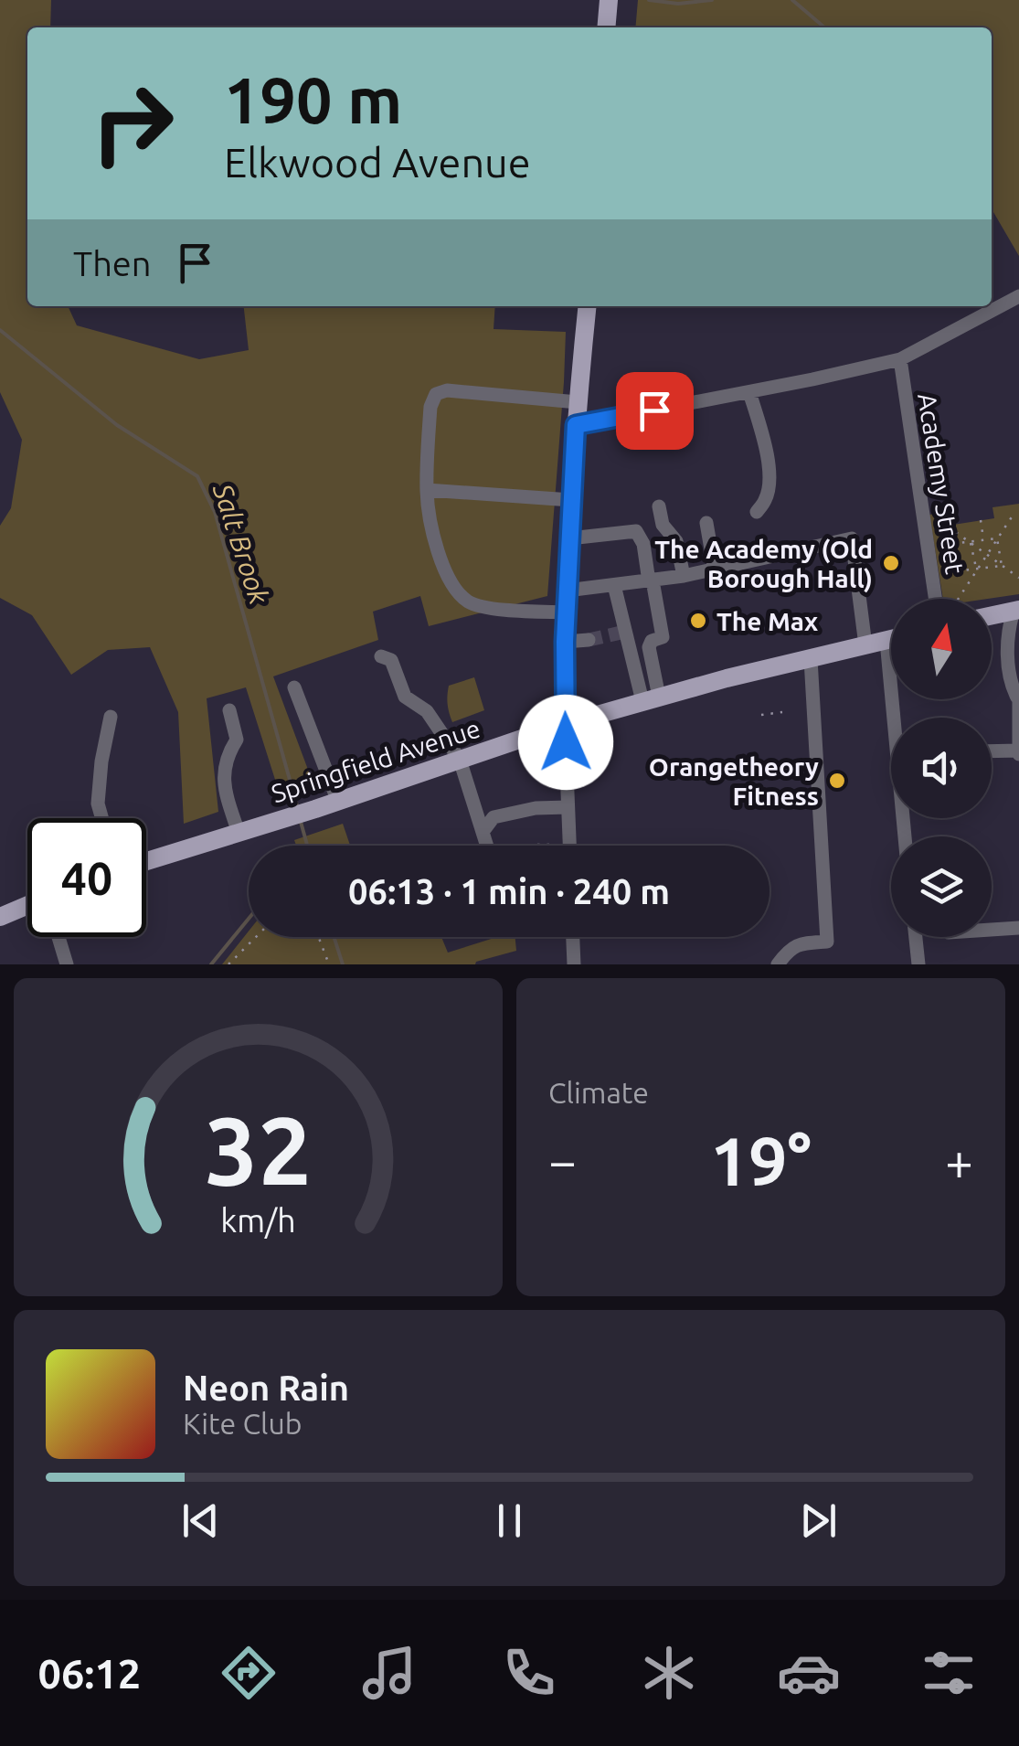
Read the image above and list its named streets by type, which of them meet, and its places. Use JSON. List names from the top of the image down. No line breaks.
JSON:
{"streets":{"main road":["Springfield Avenue"],"street":["Academy Street"]},"water":["Salt Brook"],"places":["The Academy (Old Borough Hall)","The Max","Orangetheory Fitness"],"north":"top","page":{"turn":["190 m","Elkwood Avenue"],"then":"Then","limit":"40","trip":"06:13 · 1 min · 240 m","tile":"Climate","heat":["−","19°","+"],"song":["Neon Rain","Kite Club"],"tabs":"06:12","gauge":["32","km/h"]}}
